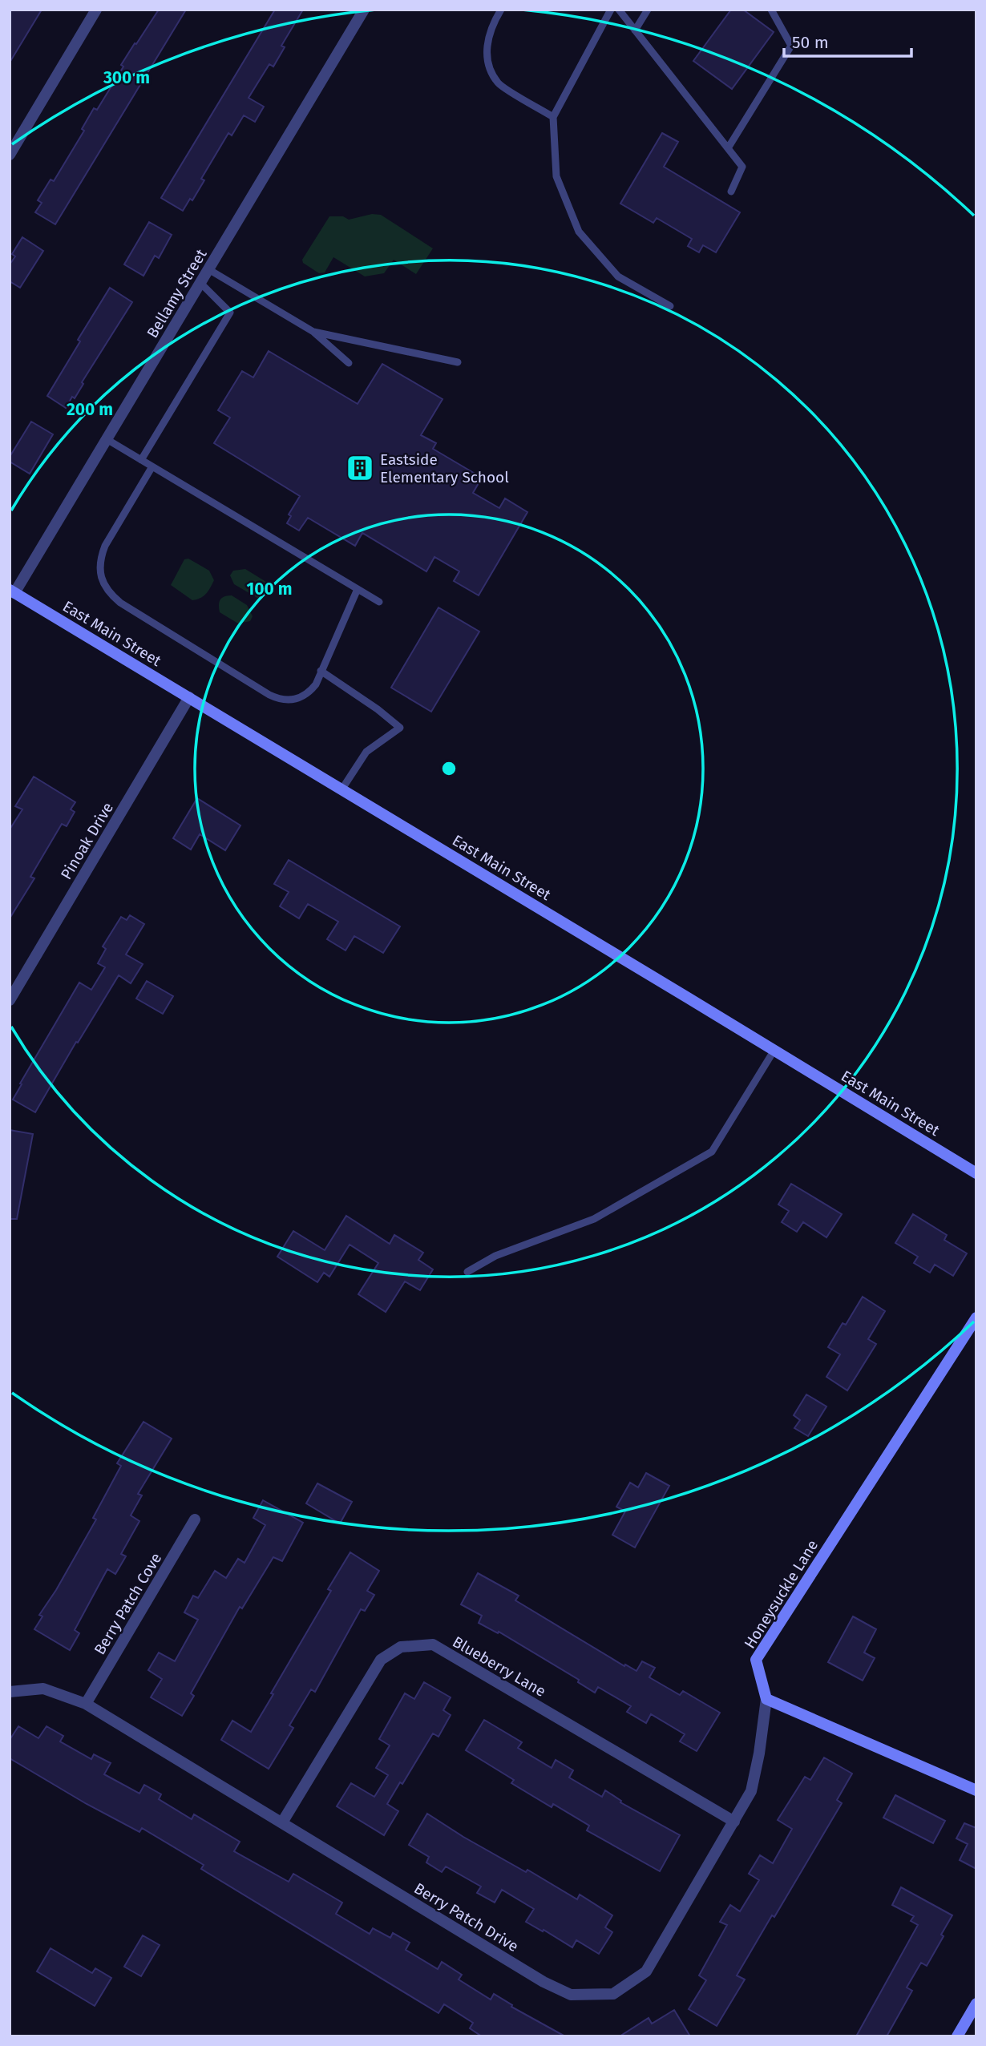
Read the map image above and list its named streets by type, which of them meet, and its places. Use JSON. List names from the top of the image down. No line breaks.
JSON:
{"streets":{"street":["Bellamy Street","East Main Street","Pinoak Drive","Honeysuckle Lane","Berry Patch Cove","Blueberry Lane","Berry Patch Drive"]},"crossings":[["Bellamy Street","East Main Street"],["East Main Street","Pinoak Drive"],["Honeysuckle Lane","Berry Patch Drive"],["Berry Patch Cove","Berry Patch Drive"],["Blueberry Lane","Berry Patch Drive"]],"places":{"building":["Eastside Elementary School"]},"scale_bar":"50 m","rings":["300 m","200 m","100 m"]}
